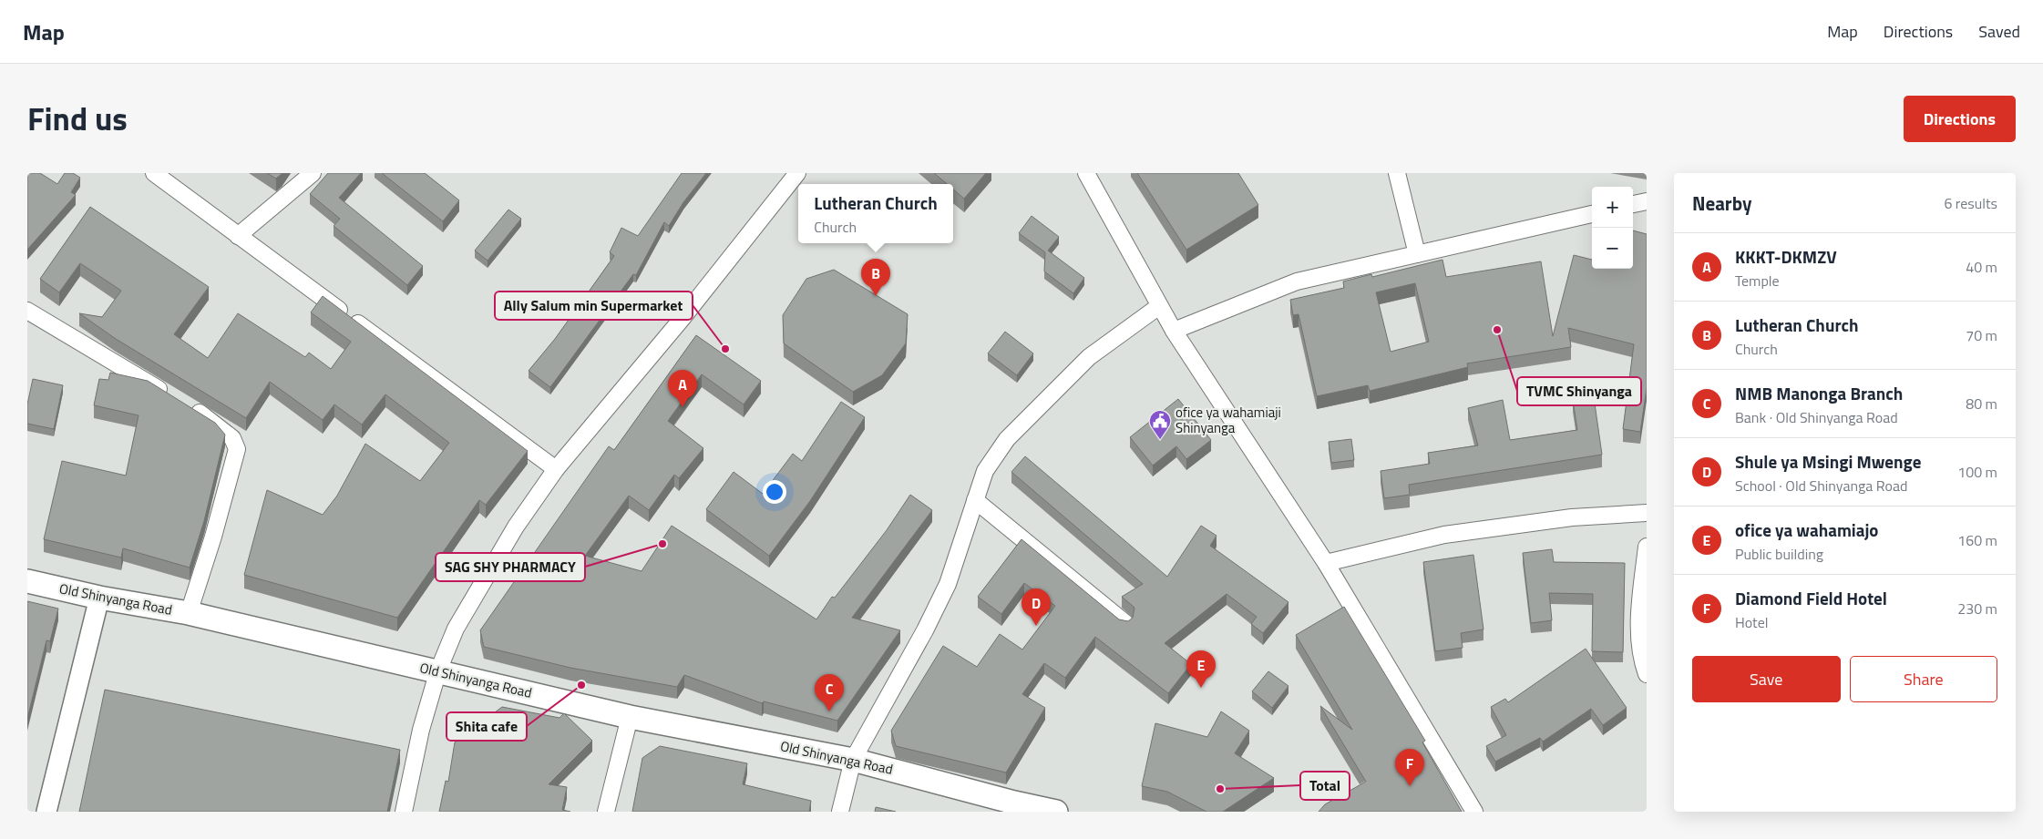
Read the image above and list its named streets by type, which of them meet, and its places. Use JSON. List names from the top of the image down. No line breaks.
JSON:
{"streets":{"main road":["Old Shinyanga Road"]},"places":{"other":["TVMC Shinyanga","Ally Salum min Supermarket","SAG SHY PHARMACY","Shita cafe","Total"],"public building":["ofice ya wahamiaji Shinyanga"]},"page":{"header":"Map","nav":["Map","Directions","Saved"],"title":"Find us","buttons":["Directions",["Save","Share"]],"heading":["Nearby","6 results"],"popup":["Lutheran Church","Church"],"map_buttons":["+","−"],"list":[{"mark":"A","name":"KKKT-DKMZV","note":"Temple","value":"40 m"},{"mark":"B","name":"Lutheran Church","note":"Church","value":"70 m"},{"mark":"C","name":"NMB Manonga Branch","note":"Bank · Old Shinyanga Road","value":"80 m"},{"mark":"D","name":"Shule ya Msingi Mwenge","note":"School · Old Shinyanga Road","value":"100 m"},{"mark":"E","name":"ofice ya wahamiajo","note":"Public building","value":"160 m"},{"mark":"F","name":"Diamond Field Hotel","note":"Hotel","value":"230 m"}],"pins":["B","A","D","E","C","F"]}}
